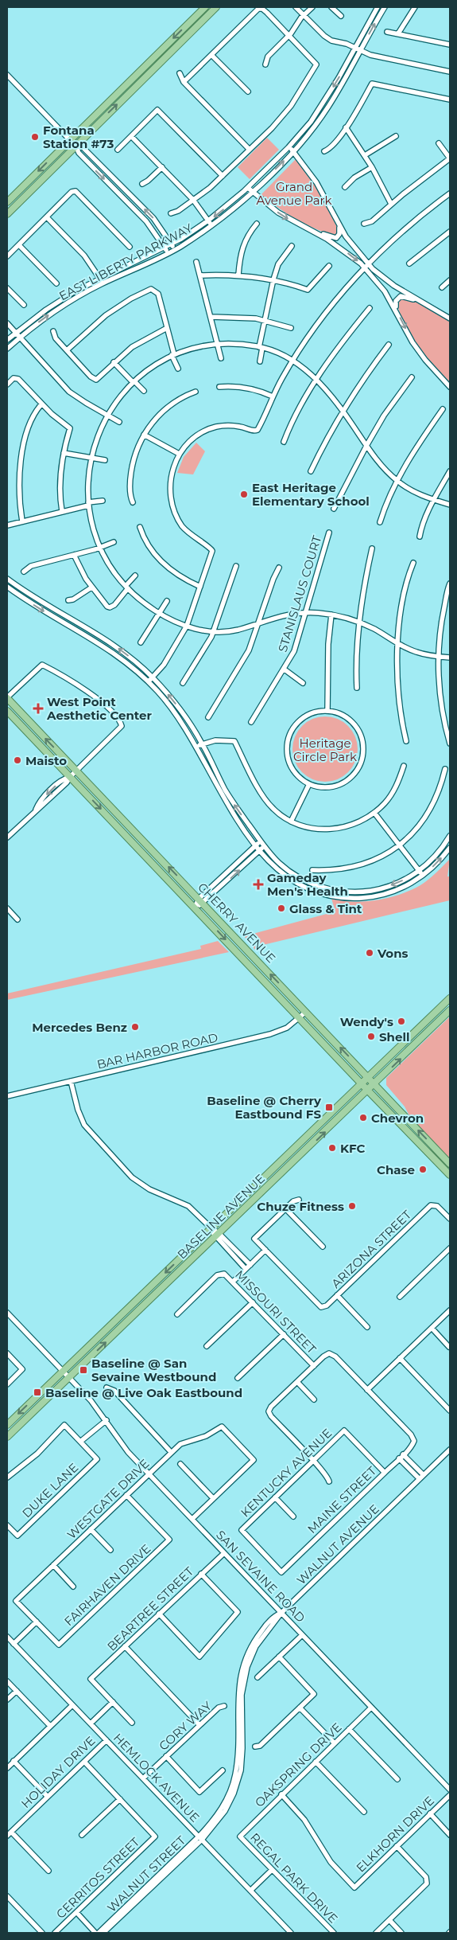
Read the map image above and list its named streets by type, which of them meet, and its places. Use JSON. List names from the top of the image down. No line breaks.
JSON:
{"streets":{"main road":["CHERRY AVENUE","BASELINE AVENUE"],"street":["EAST LIBERTY PARKWAY","STANISLAUS COURT","BAR HARBOR ROAD","ARIZONA STREET","MISSOURI STREET","KENTUCKY AVENUE","DUKE LANE","WESTGATE DRIVE","MAINE STREET","WALNUT AVENUE","SAN SEVAINE ROAD","FAIRHAVEN DRIVE","BEARTREE STREET","CORY WAY","OAKSPRING DRIVE","HOLIDAY DRIVE","HEMLOCK AVENUE","ELKHORN DRIVE","WALNUT STREET","CERRITOS STREET","REGAL PARK DRIVE"]},"crossings":[["CHERRY AVENUE","BAR HARBOR ROAD"],["CHERRY AVENUE","BASELINE AVENUE"],["BASELINE AVENUE","SAN SEVAINE ROAD"],["KENTUCKY AVENUE","MAINE STREET"],["WESTGATE DRIVE","SAN SEVAINE ROAD"],["WESTGATE DRIVE","FAIRHAVEN DRIVE"],["WALNUT AVENUE","SAN SEVAINE ROAD"],["WALNUT AVENUE","HEMLOCK AVENUE"],["WALNUT AVENUE","WALNUT STREET"],["SAN SEVAINE ROAD","BEARTREE STREET"],["SAN SEVAINE ROAD","OAKSPRING DRIVE"],["CORY WAY","HEMLOCK AVENUE"],["OAKSPRING DRIVE","ELKHORN DRIVE"],["OAKSPRING DRIVE","REGAL PARK DRIVE"],["HOLIDAY DRIVE","HEMLOCK AVENUE"],["HEMLOCK AVENUE","WALNUT STREET"]],"parks":["Grand Avenue Park","Heritage Circle Park"],"places":{"other":["Fontana Station #73","East Heritage Elementary School","Maisto","Glass & Tint","Vons","Wendy's","Mercedes Benz","Shell","Chevron","KFC","Chase","Chuze Fitness"],"health":["West Point Aesthetic Center","Gameday Men's Health"],"transit":["Baseline @ Cherry Eastbound FS","Baseline @ San Sevaine Westbound","Baseline @ Live Oak Eastbound"]}}
